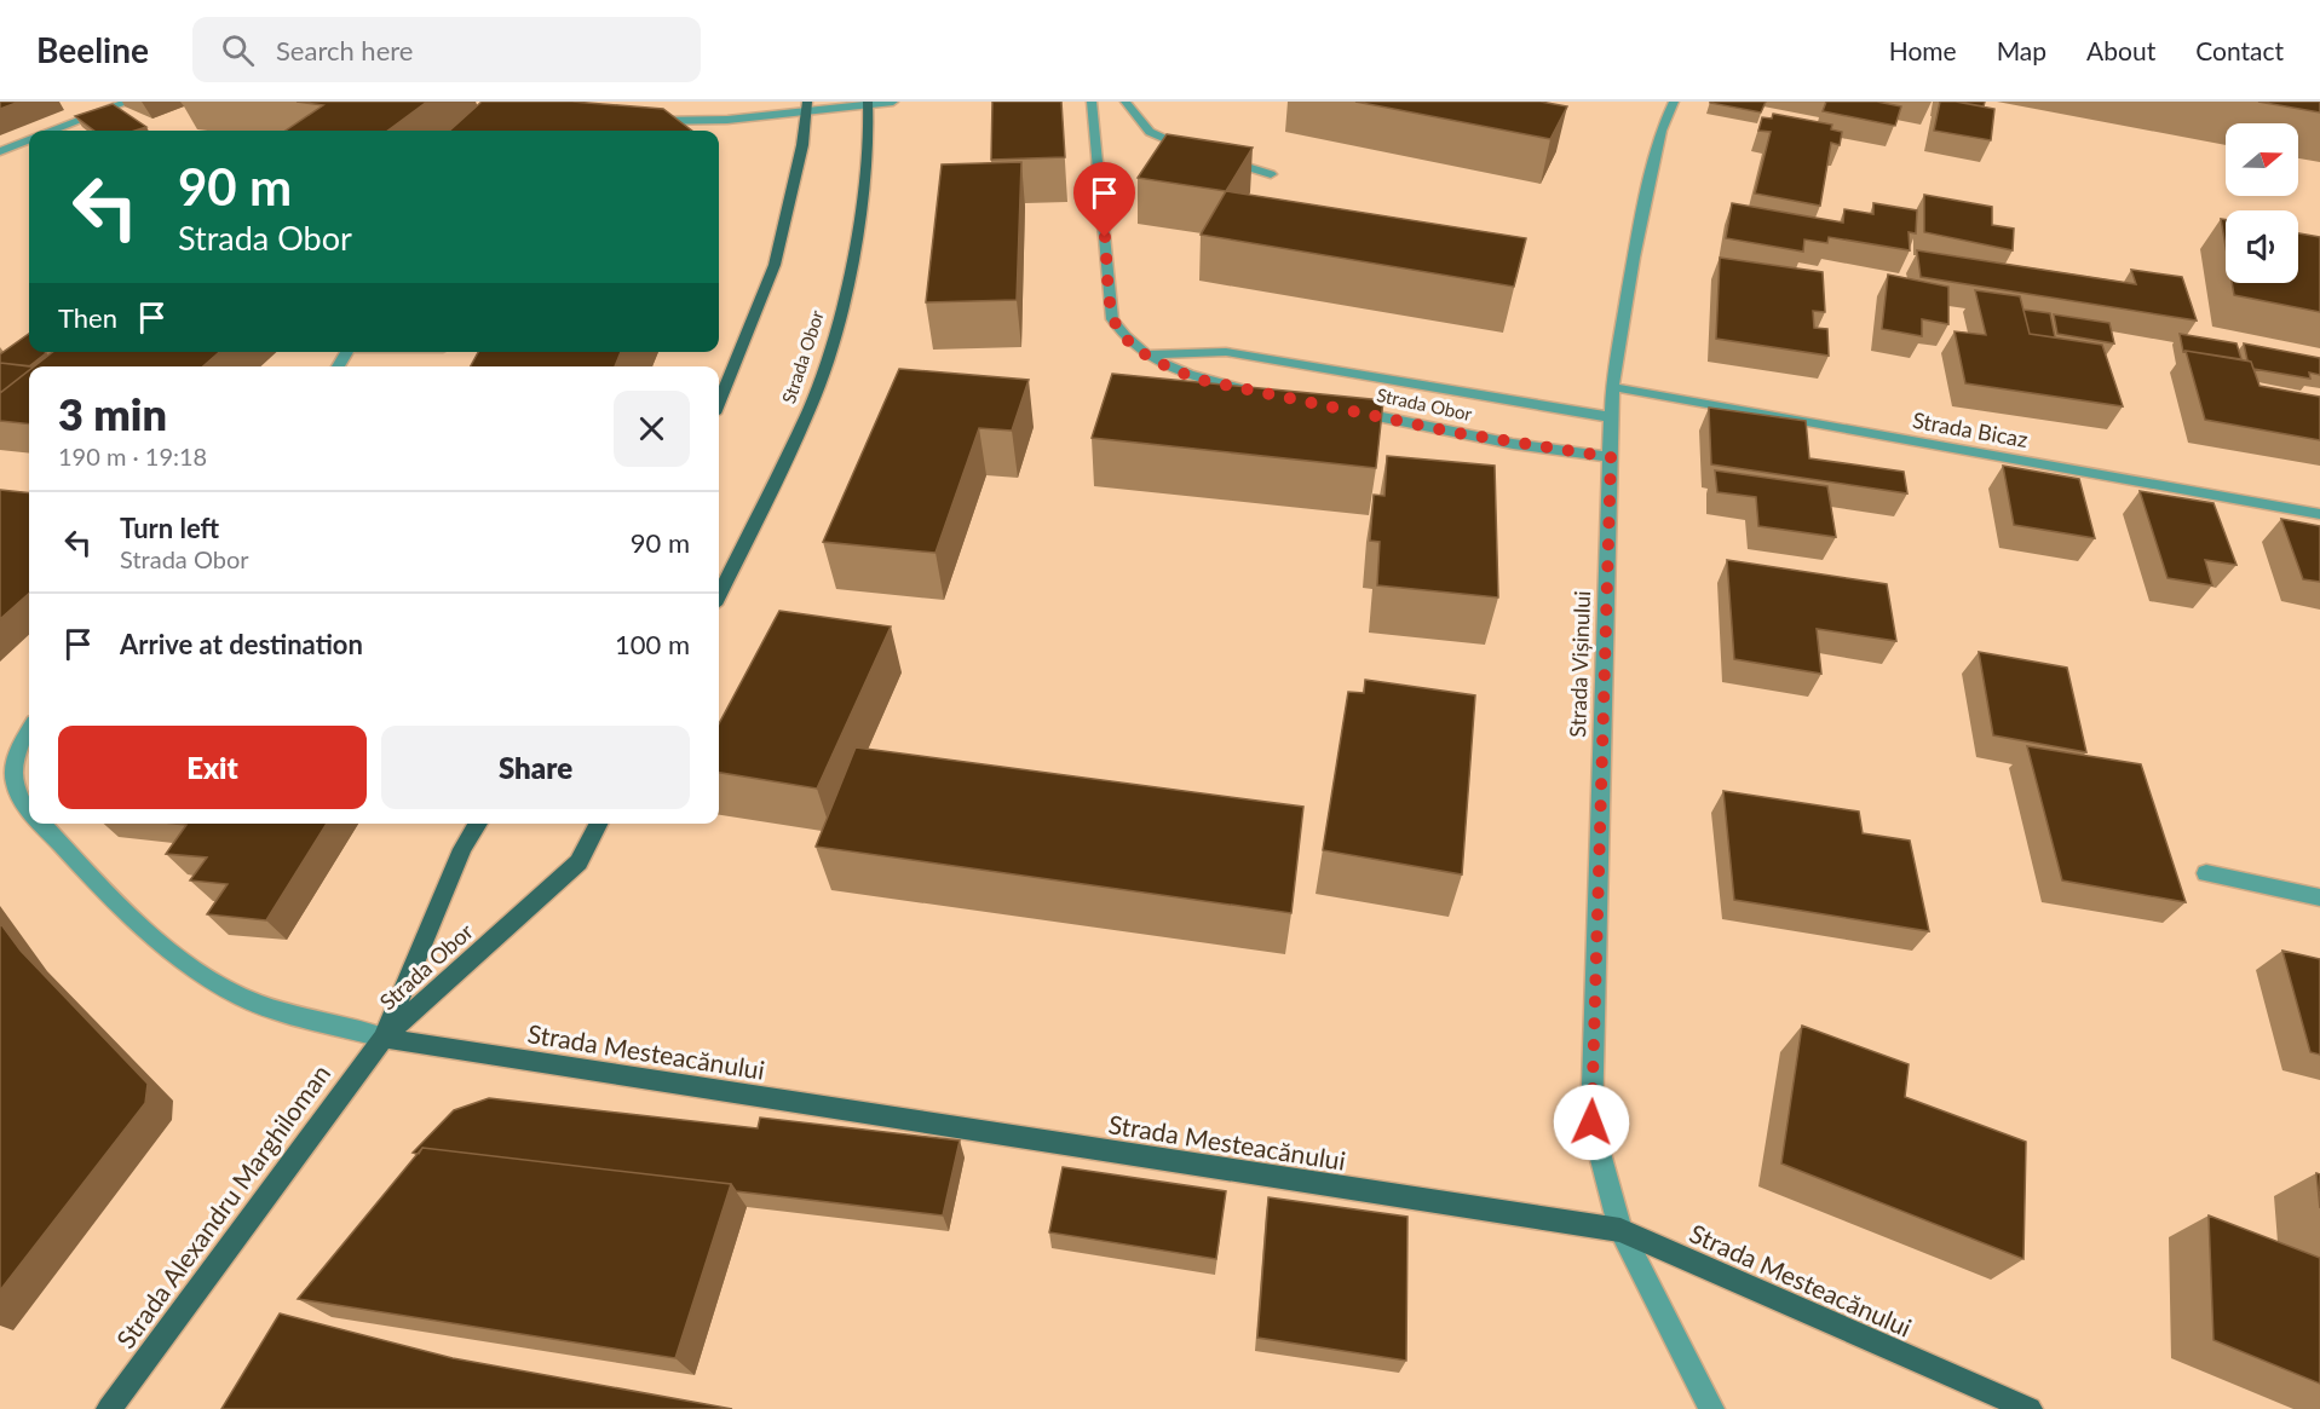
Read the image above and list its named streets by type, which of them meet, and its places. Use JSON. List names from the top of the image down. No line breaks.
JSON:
{"streets":{"main road":["Strada Obor","Strada Mesteacănului","Strada Alexandru Marghiloman"],"street":["Strada Bicaz","Strada Vișinului"]},"crossings":[["Strada Obor","Strada Vișinului"],["Strada Obor","Strada Mesteacănului"],["Strada Obor","Strada Alexandru Marghiloman"],["Strada Bicaz","Strada Vișinului"],["Strada Vișinului","Strada Mesteacănului"],["Strada Mesteacănului","Strada Alexandru Marghiloman"]],"north":"right","page":{"header":"Beeline","search":"Search here","nav":["Home","Map","About","Contact"],"turn":["90 m","Strada Obor"],"then":"Then","heading":["3 min","190 m · 19:18"],"list":[{"name":"Turn left","note":"Strada Obor","value":"90 m"},{"name":"Arrive at destination","value":"100 m"}],"buttons":["Exit","Share"]}}
